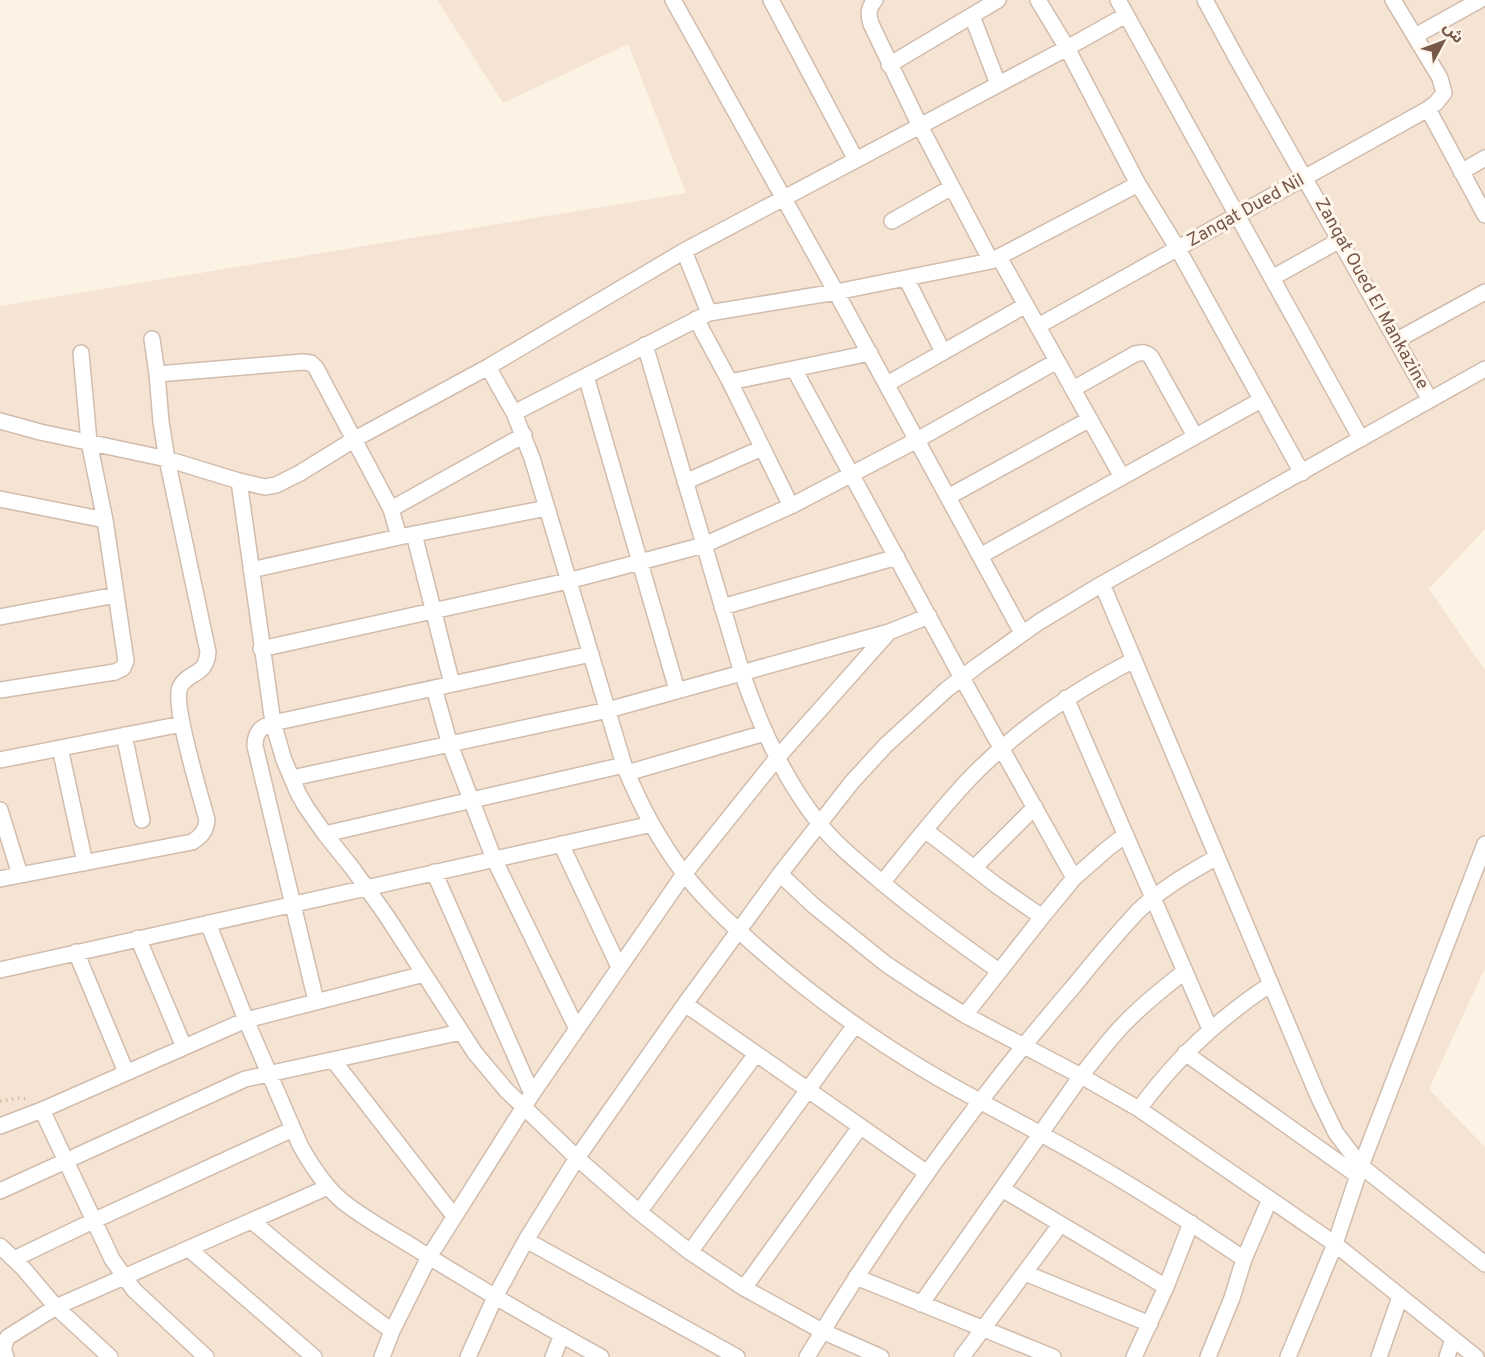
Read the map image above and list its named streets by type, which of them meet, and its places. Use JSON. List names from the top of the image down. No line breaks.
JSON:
{"streets":{"street":["Zanqat Dued Nil","Zanqat Oued El Mankazine"]},"crossings":[["Zanqat Dued Nil","Zanqat Oued El Mankazine"]],"north":"top right"}
